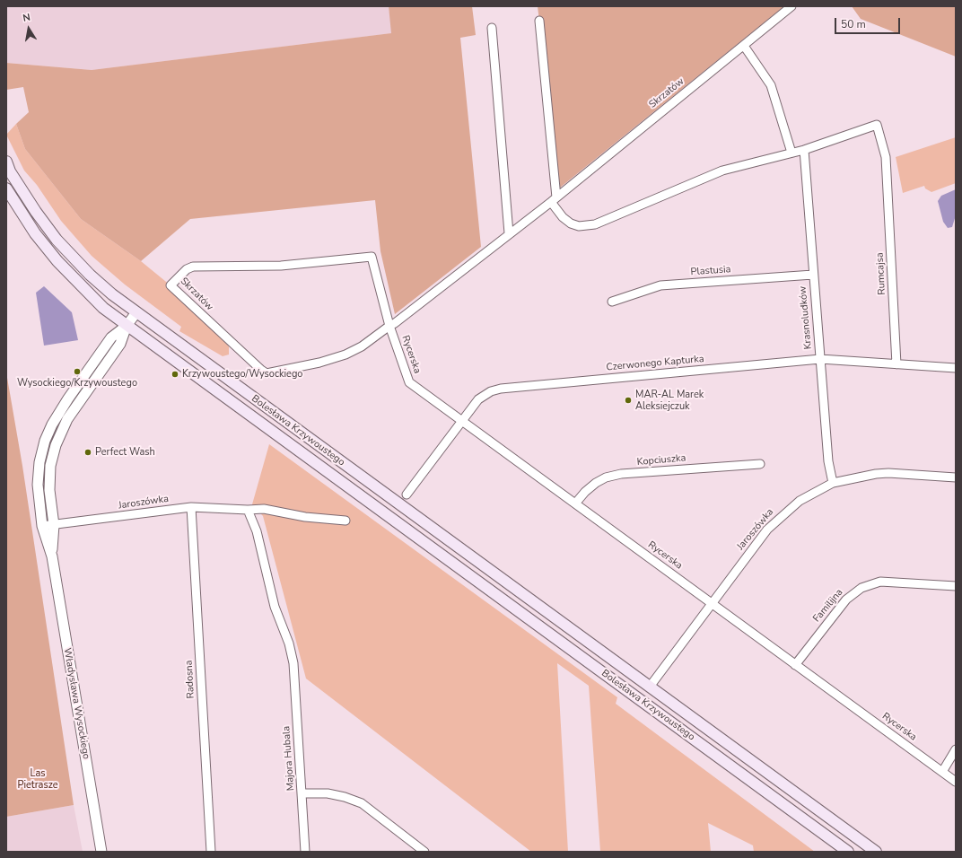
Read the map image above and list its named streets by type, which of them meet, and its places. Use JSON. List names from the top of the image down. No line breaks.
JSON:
{"streets":{"main road":["Bolesława Krzywoustego"],"street":["Skrzatów","Plastusia","Rumcajsa","Krasnoludków","Rycerska","Czerwonego Kapturka","Kopciuszka","Jaroszówka","Familijna","Radosna","Władysława Wysockiego","Majora Hubala"]},"crossings":[["Skrzatów","Rycerska"],["Plastusia","Krasnoludków"],["Rumcajsa","Krasnoludków"],["Rumcajsa","Czerwonego Kapturka"],["Krasnoludków","Czerwonego Kapturka"],["Krasnoludków","Jaroszówka"],["Rycerska","Czerwonego Kapturka"],["Rycerska","Kopciuszka"],["Rycerska","Jaroszówka"],["Rycerska","Familijna"],["Bolesława Krzywoustego","Jaroszówka"],["Bolesława Krzywoustego","Władysława Wysockiego"],["Jaroszówka","Radosna"],["Jaroszówka","Władysława Wysockiego"],["Jaroszówka","Majora Hubala"]],"parks":["Las Pietrasze"],"places":["Wysockiego/Krzywoustego","Krzywoustego/Wysockiego","MAR-AL Marek Aleksiejczuk","Perfect Wash"],"scale_bar":"50 m","north":"top"}
